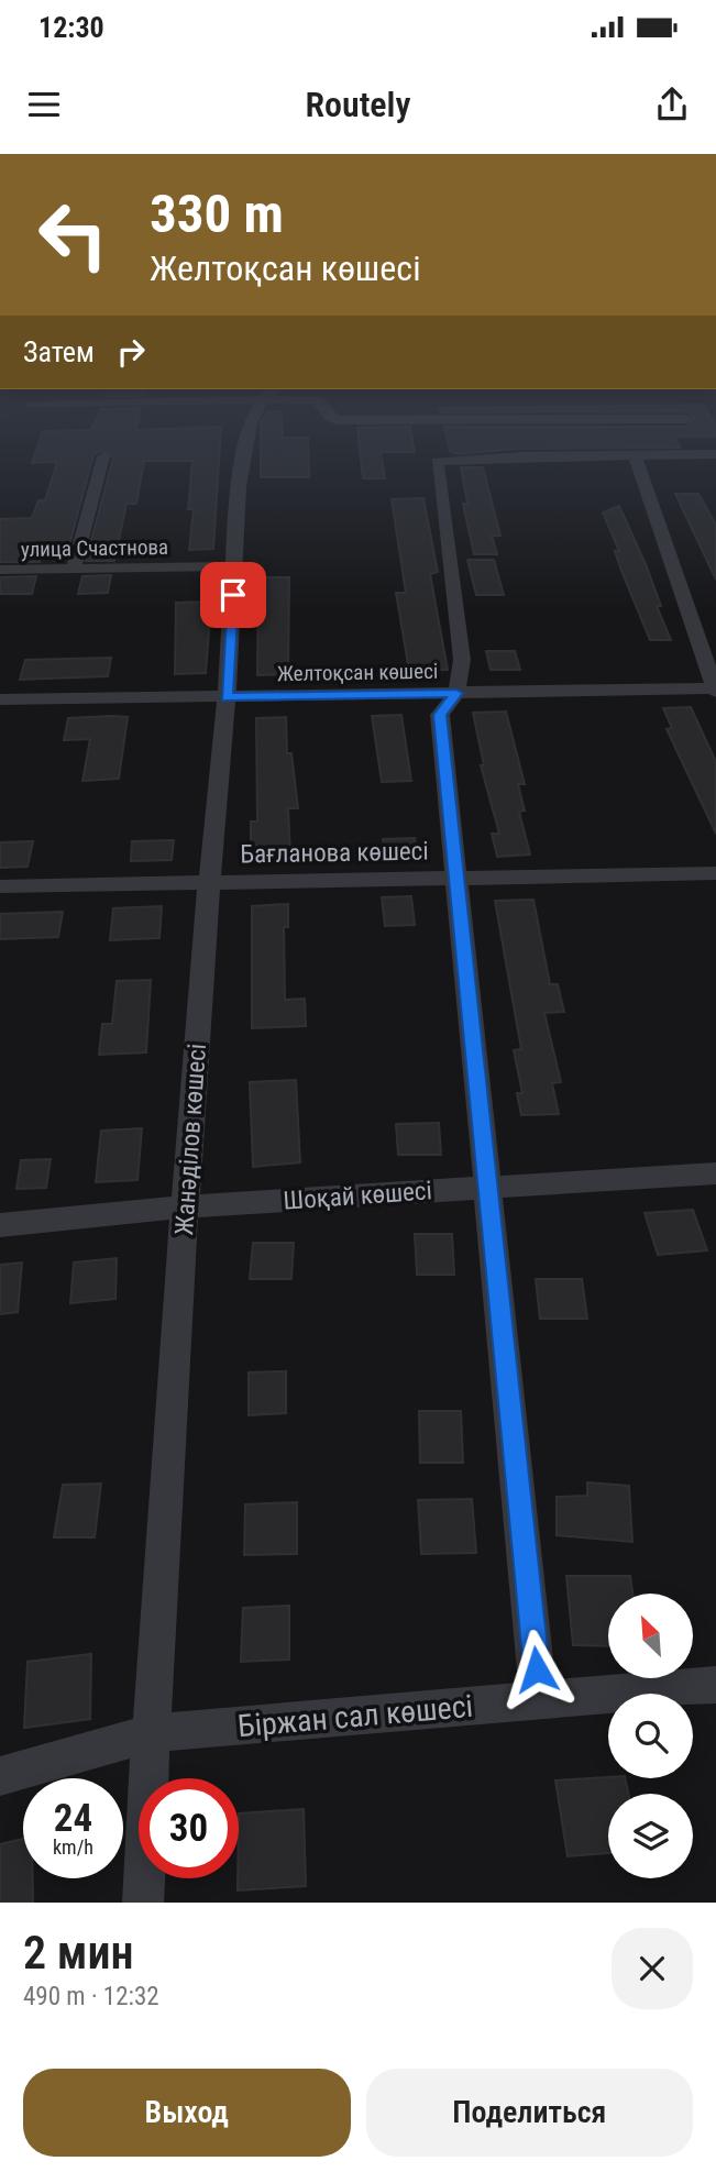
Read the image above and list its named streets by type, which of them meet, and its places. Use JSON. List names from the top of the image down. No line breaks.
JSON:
{"streets":{"street":["улица Счастнова","Желтоқсан көшесі","Бағланова көшесі","Жанәділов көшесі","Шоқай көшесі","Біржан сал көшесі"]},"crossings":[["улица Счастнова","Жанәділов көшесі"],["Желтоқсан көшесі","Жанәділов көшесі"],["Бағланова көшесі","Жанәділов көшесі"],["Жанәділов көшесі","Шоқай көшесі"],["Жанәділов көшесі","Біржан сал көшесі"]],"north":"top left","page":{"status":"12:30","header":"Routely","turn":["330 m","Желтоқсан көшесі"],"then":"Затем","speed":"24 km/h","limit":"30","heading":["2 мин","490 m · 12:32"],"buttons":["Выход","Поделиться"]}}
